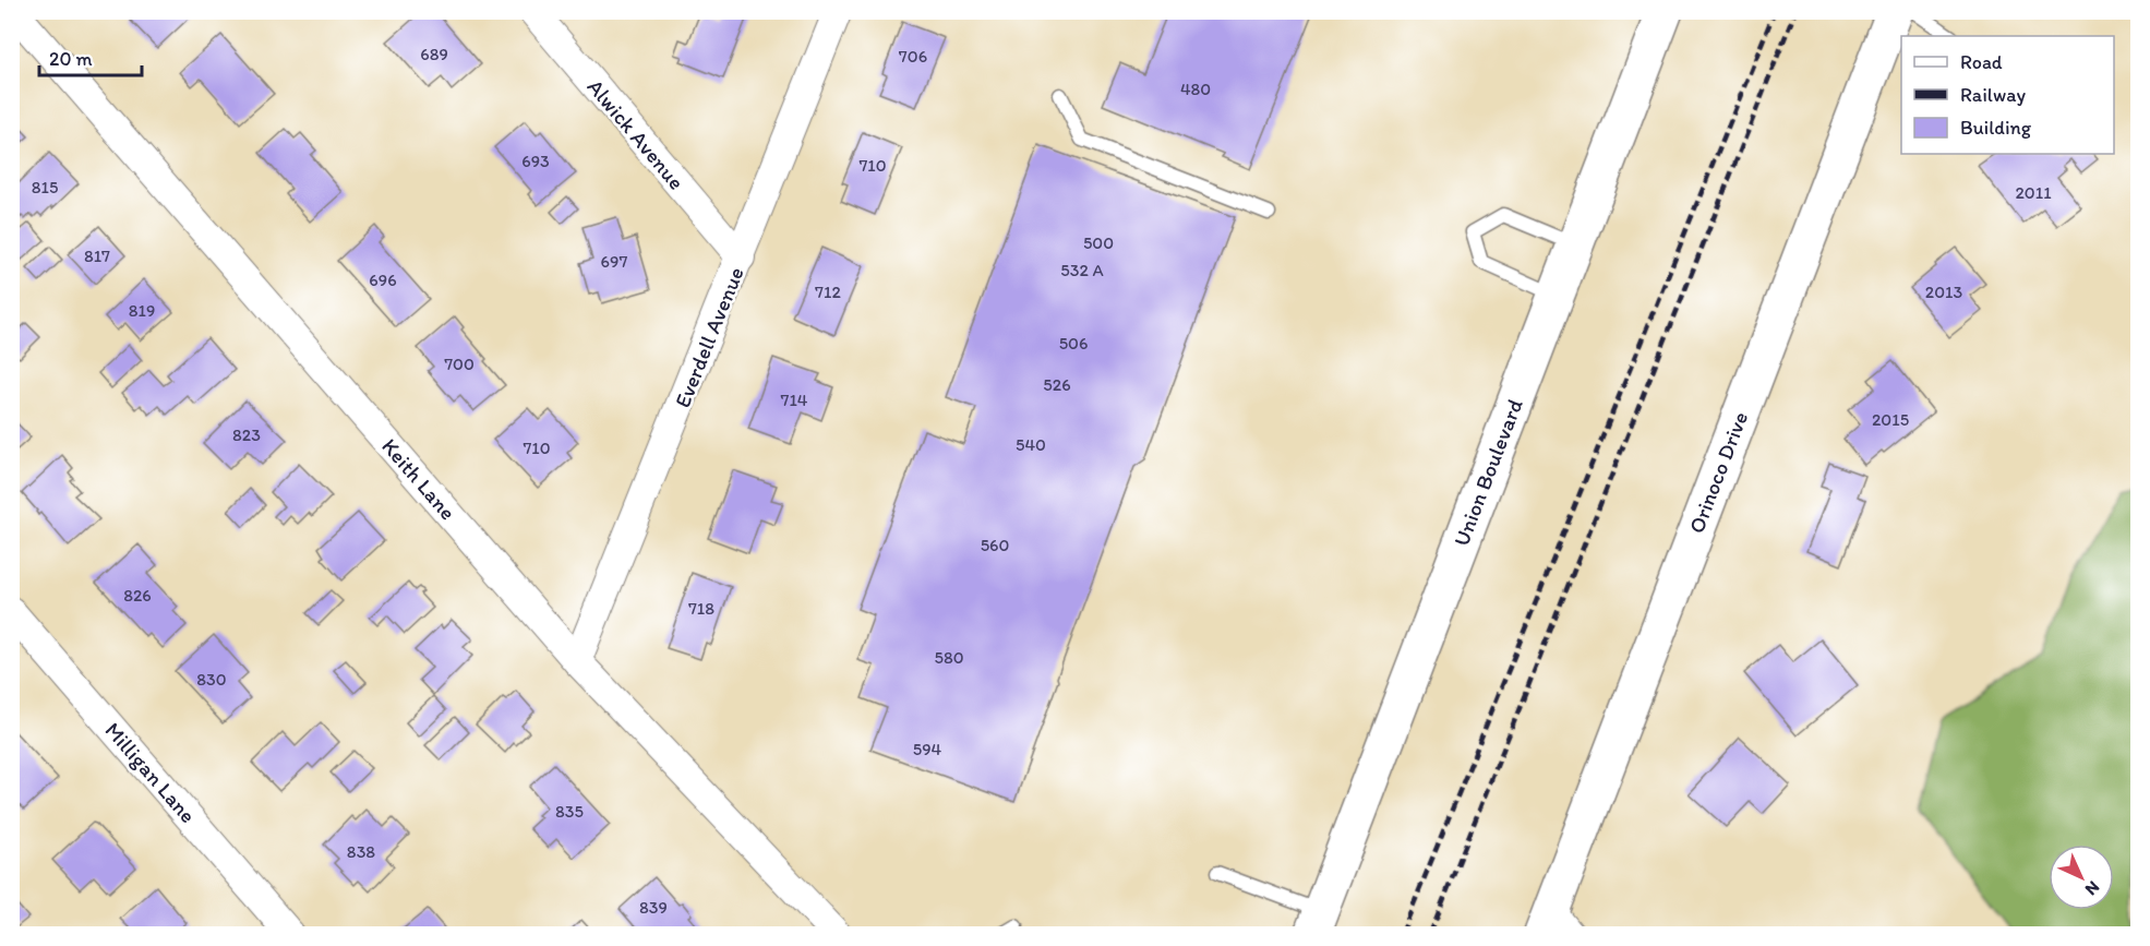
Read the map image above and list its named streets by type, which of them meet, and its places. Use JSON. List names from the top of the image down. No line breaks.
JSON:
{"streets":{"main road":["Union Boulevard","Orinoco Drive"],"street":["Alwick Avenue","Everdell Avenue","Keith Lane","Milligan Lane"]},"crossings":[["Alwick Avenue","Everdell Avenue"],["Everdell Avenue","Keith Lane"]],"house_numbers":["689","706","480","693","710","815","2011","500","817","697","532 A","696","712","2013","819","506","700","526","714","2015","823","540","710","560","826","718","580","830","594","835","838","839"],"legend":["Road","Railway","Building"],"scale_bar":"20 m","north":"bottom right"}
